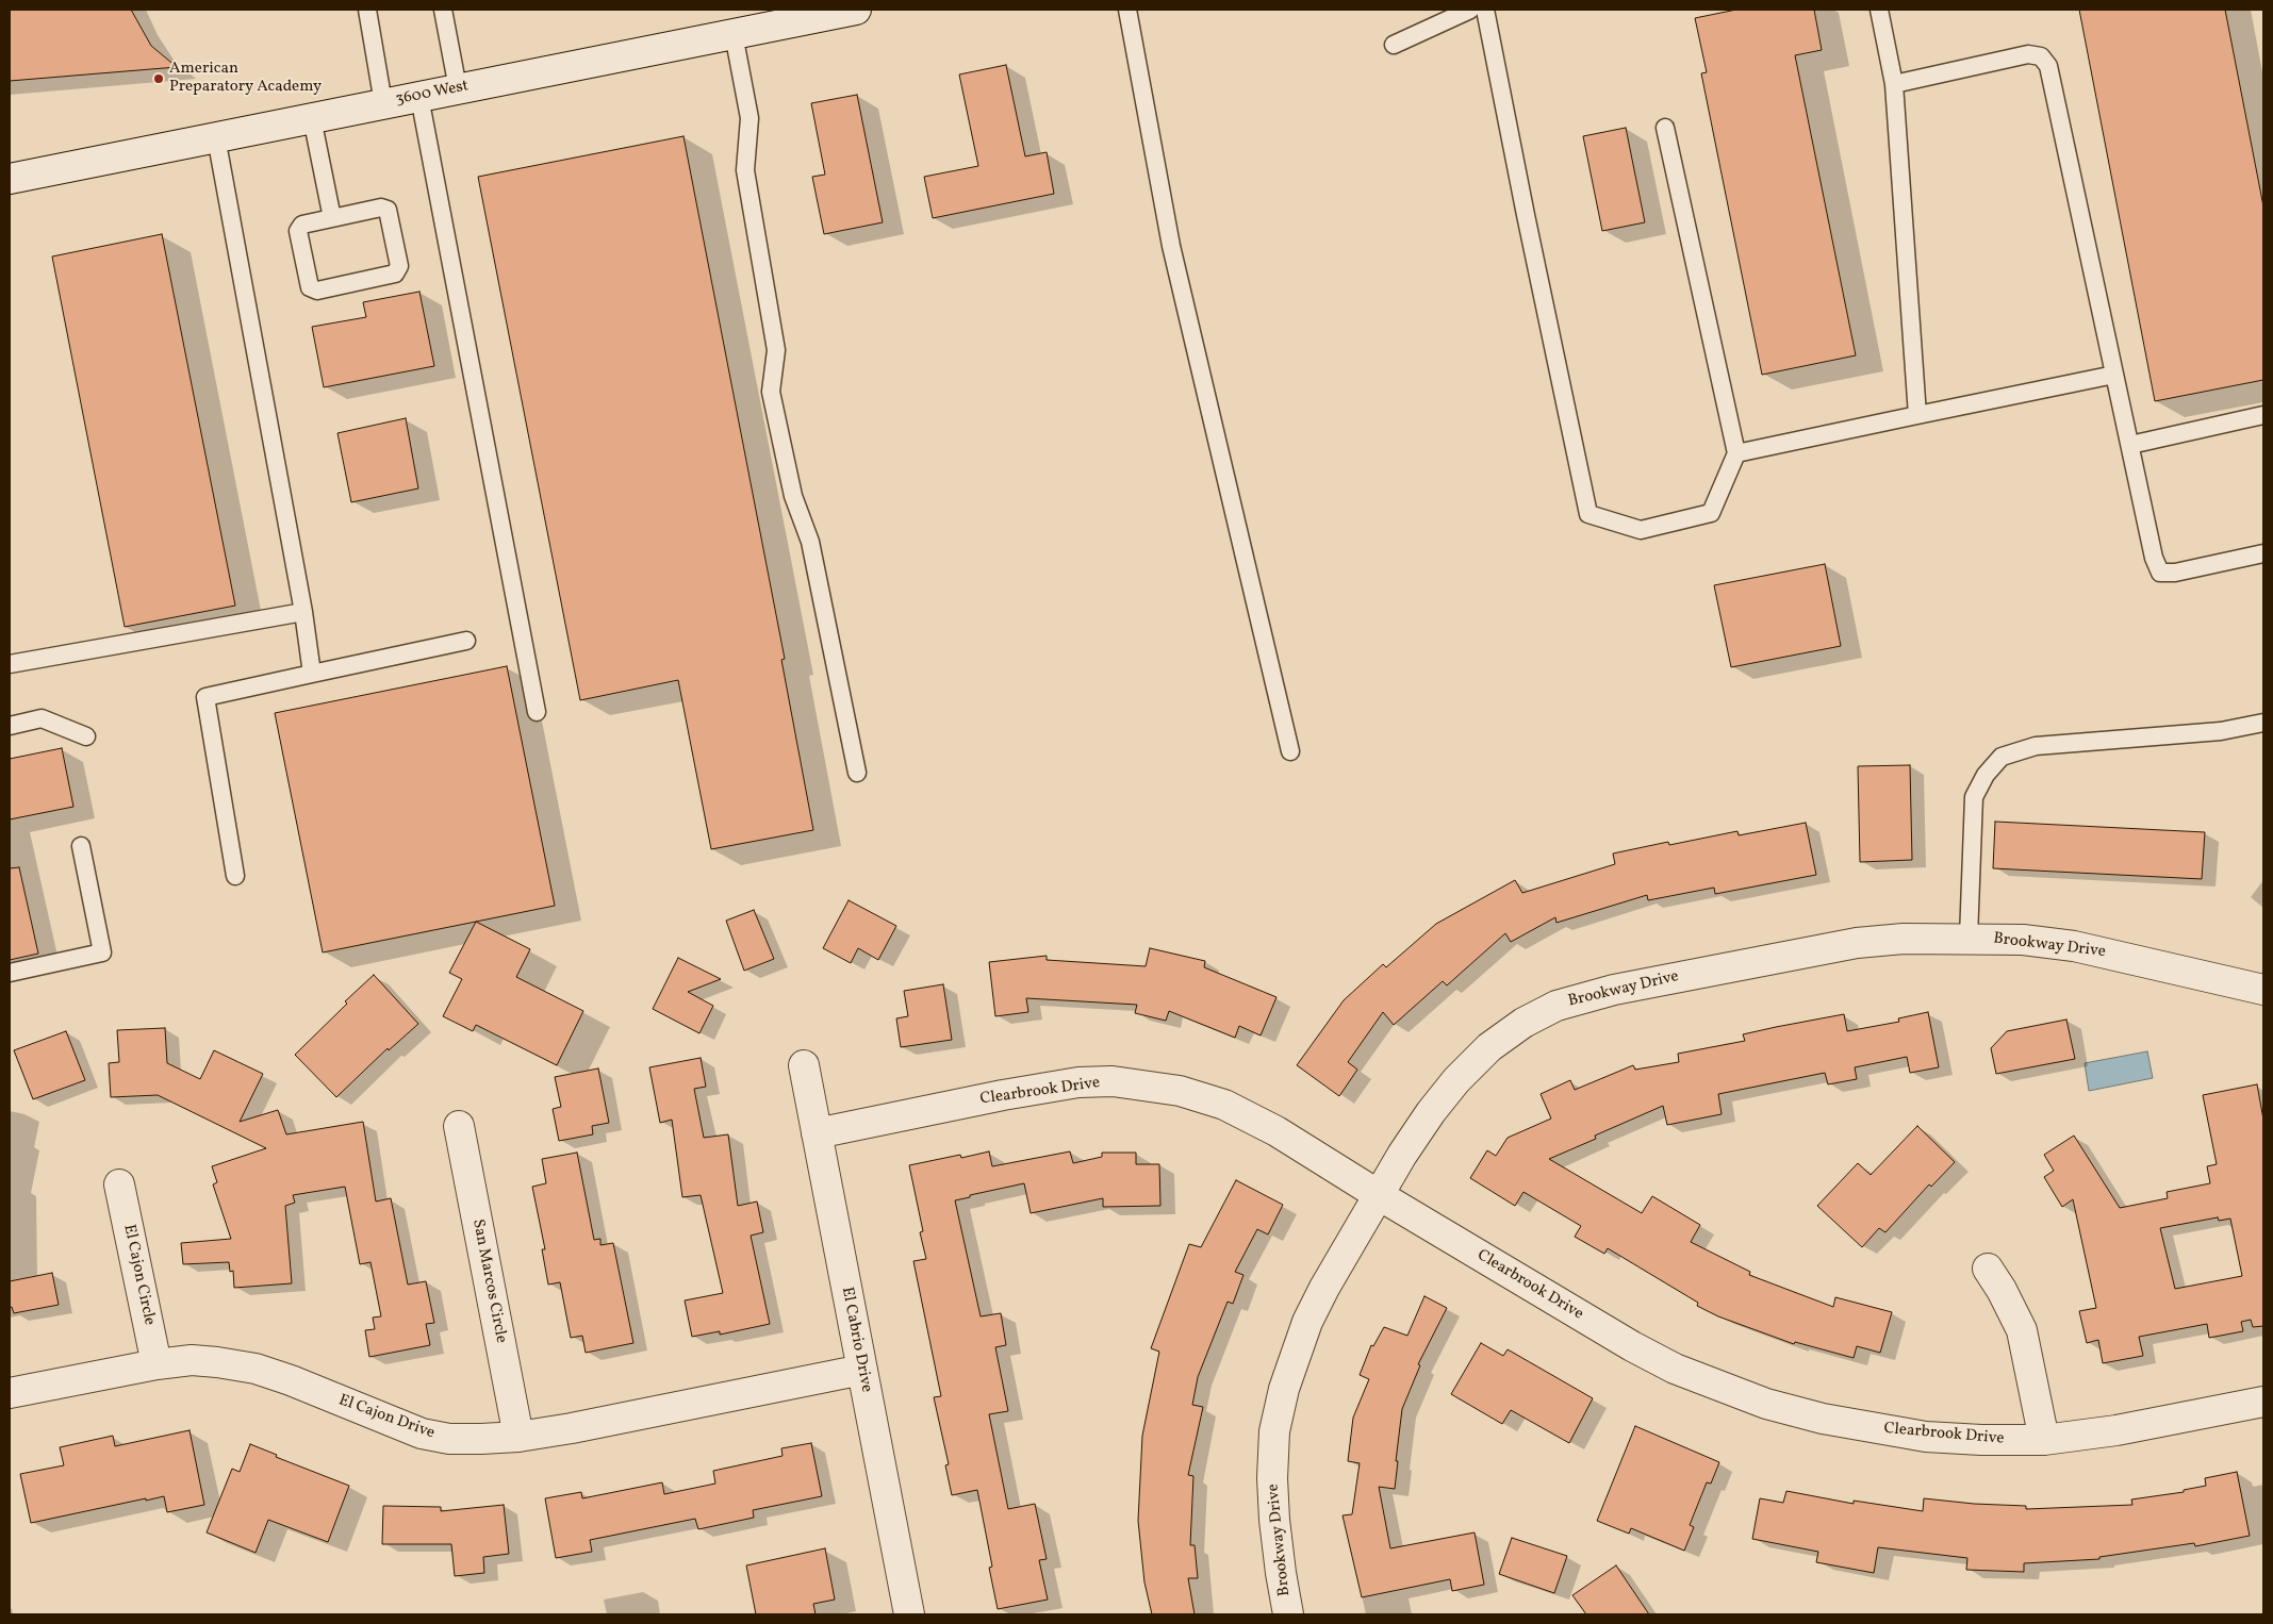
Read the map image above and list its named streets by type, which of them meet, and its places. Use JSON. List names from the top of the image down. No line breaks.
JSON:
{"streets":{"street":["3600 West","Brookway Drive","Clearbrook Drive","El Cajon Circle","San Marcos Circle","El Cabrio Drive","El Cajon Drive"]},"crossings":[["Brookway Drive","Clearbrook Drive"],["Clearbrook Drive","El Cabrio Drive"],["El Cajon Circle","El Cajon Drive"],["San Marcos Circle","El Cajon Drive"],["El Cabrio Drive","El Cajon Drive"]],"places":["American Preparatory Academy"]}
